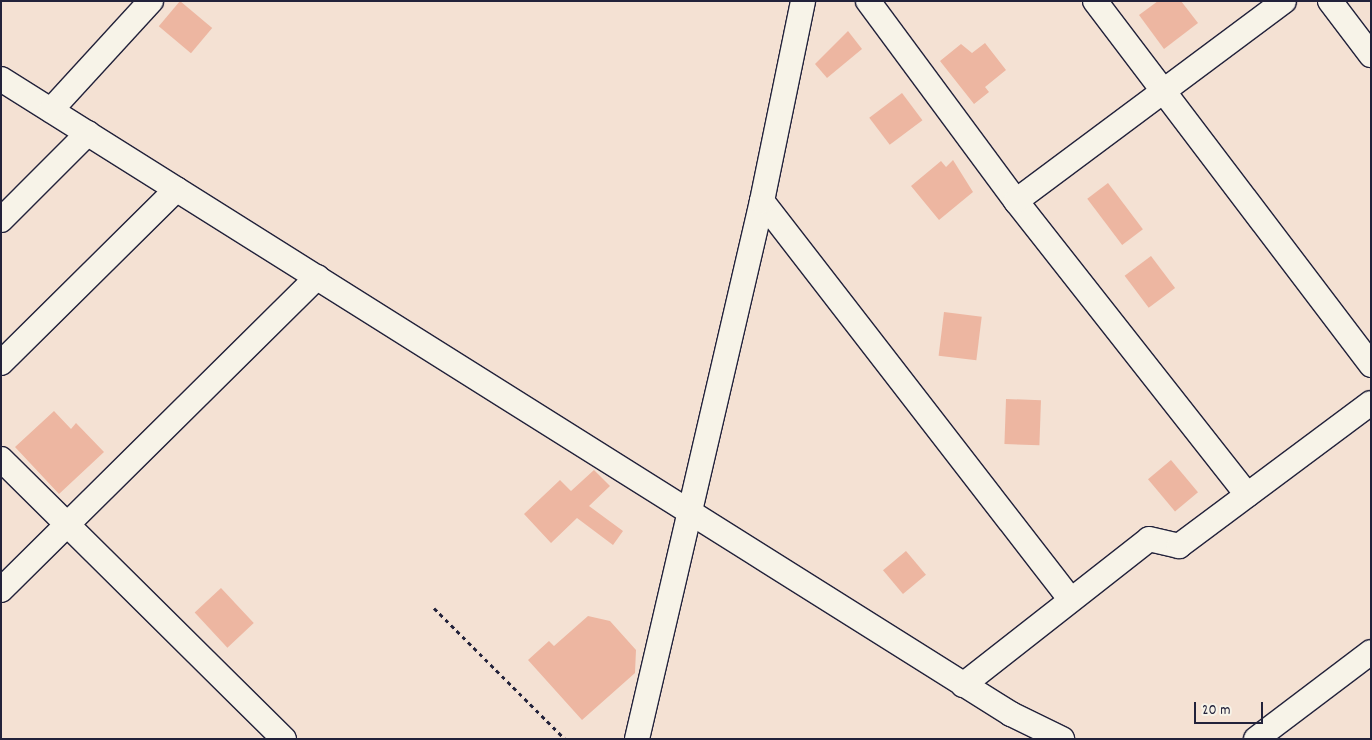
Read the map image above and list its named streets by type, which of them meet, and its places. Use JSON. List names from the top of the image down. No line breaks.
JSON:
{"scale_bar":"20 m"}
